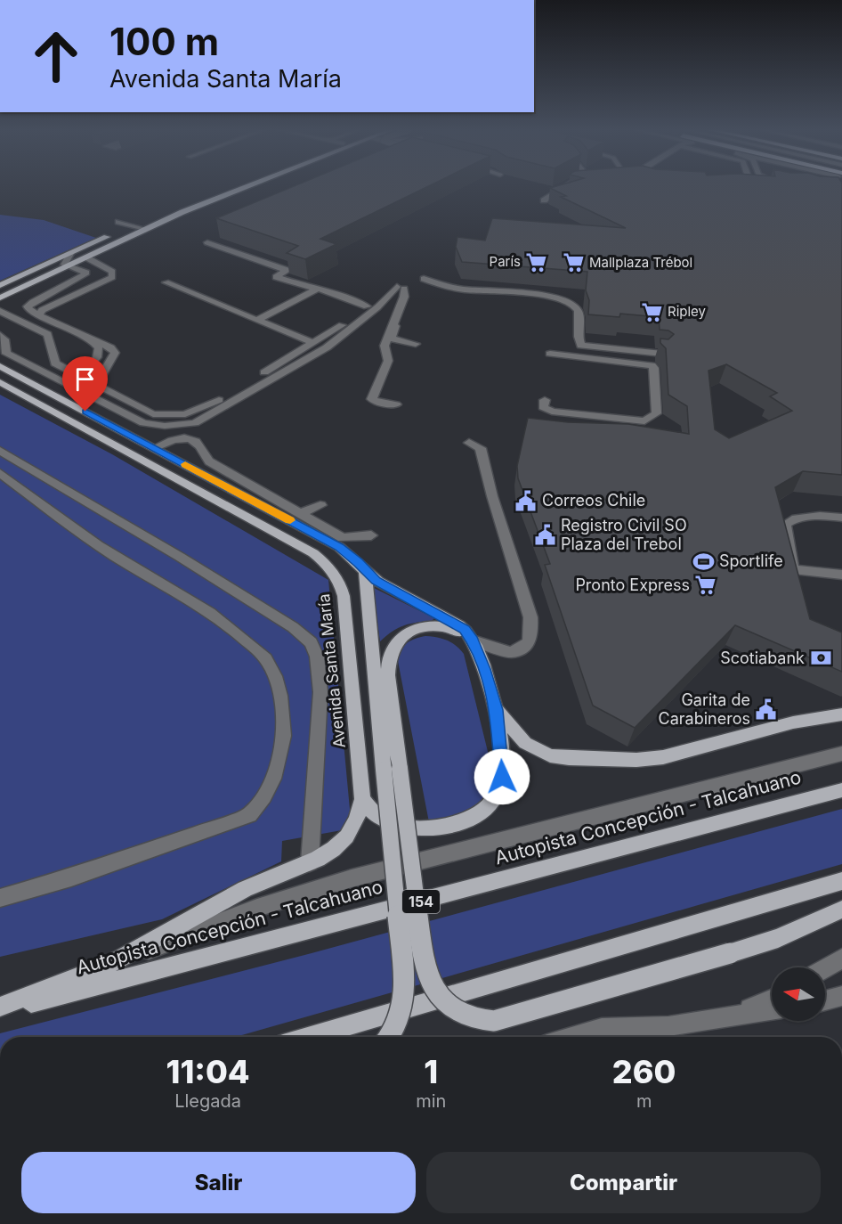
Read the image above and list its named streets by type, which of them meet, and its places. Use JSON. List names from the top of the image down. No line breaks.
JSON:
{"streets":{"main road":["Avenida Santa María","Autopista Concepción - Talcahuano","154"]},"crossings":[["Avenida Santa María","Autopista Concepción - Talcahuano"]],"places":{"supermarket":["París","Mallplaza Trébol","Ripley","Pronto Express"],"public building":["Correos Chile","Registro Civil SO Plaza del Trebol","Garita de Carabineros"],"sports":["Sportlife"],"bank":["Scotiabank"]},"north":"left","page":{"turn":["100 m","Avenida Santa María"],"eta":["11:04","Llegada","1","min","260","m"],"buttons":["Salir","Compartir"]}}
